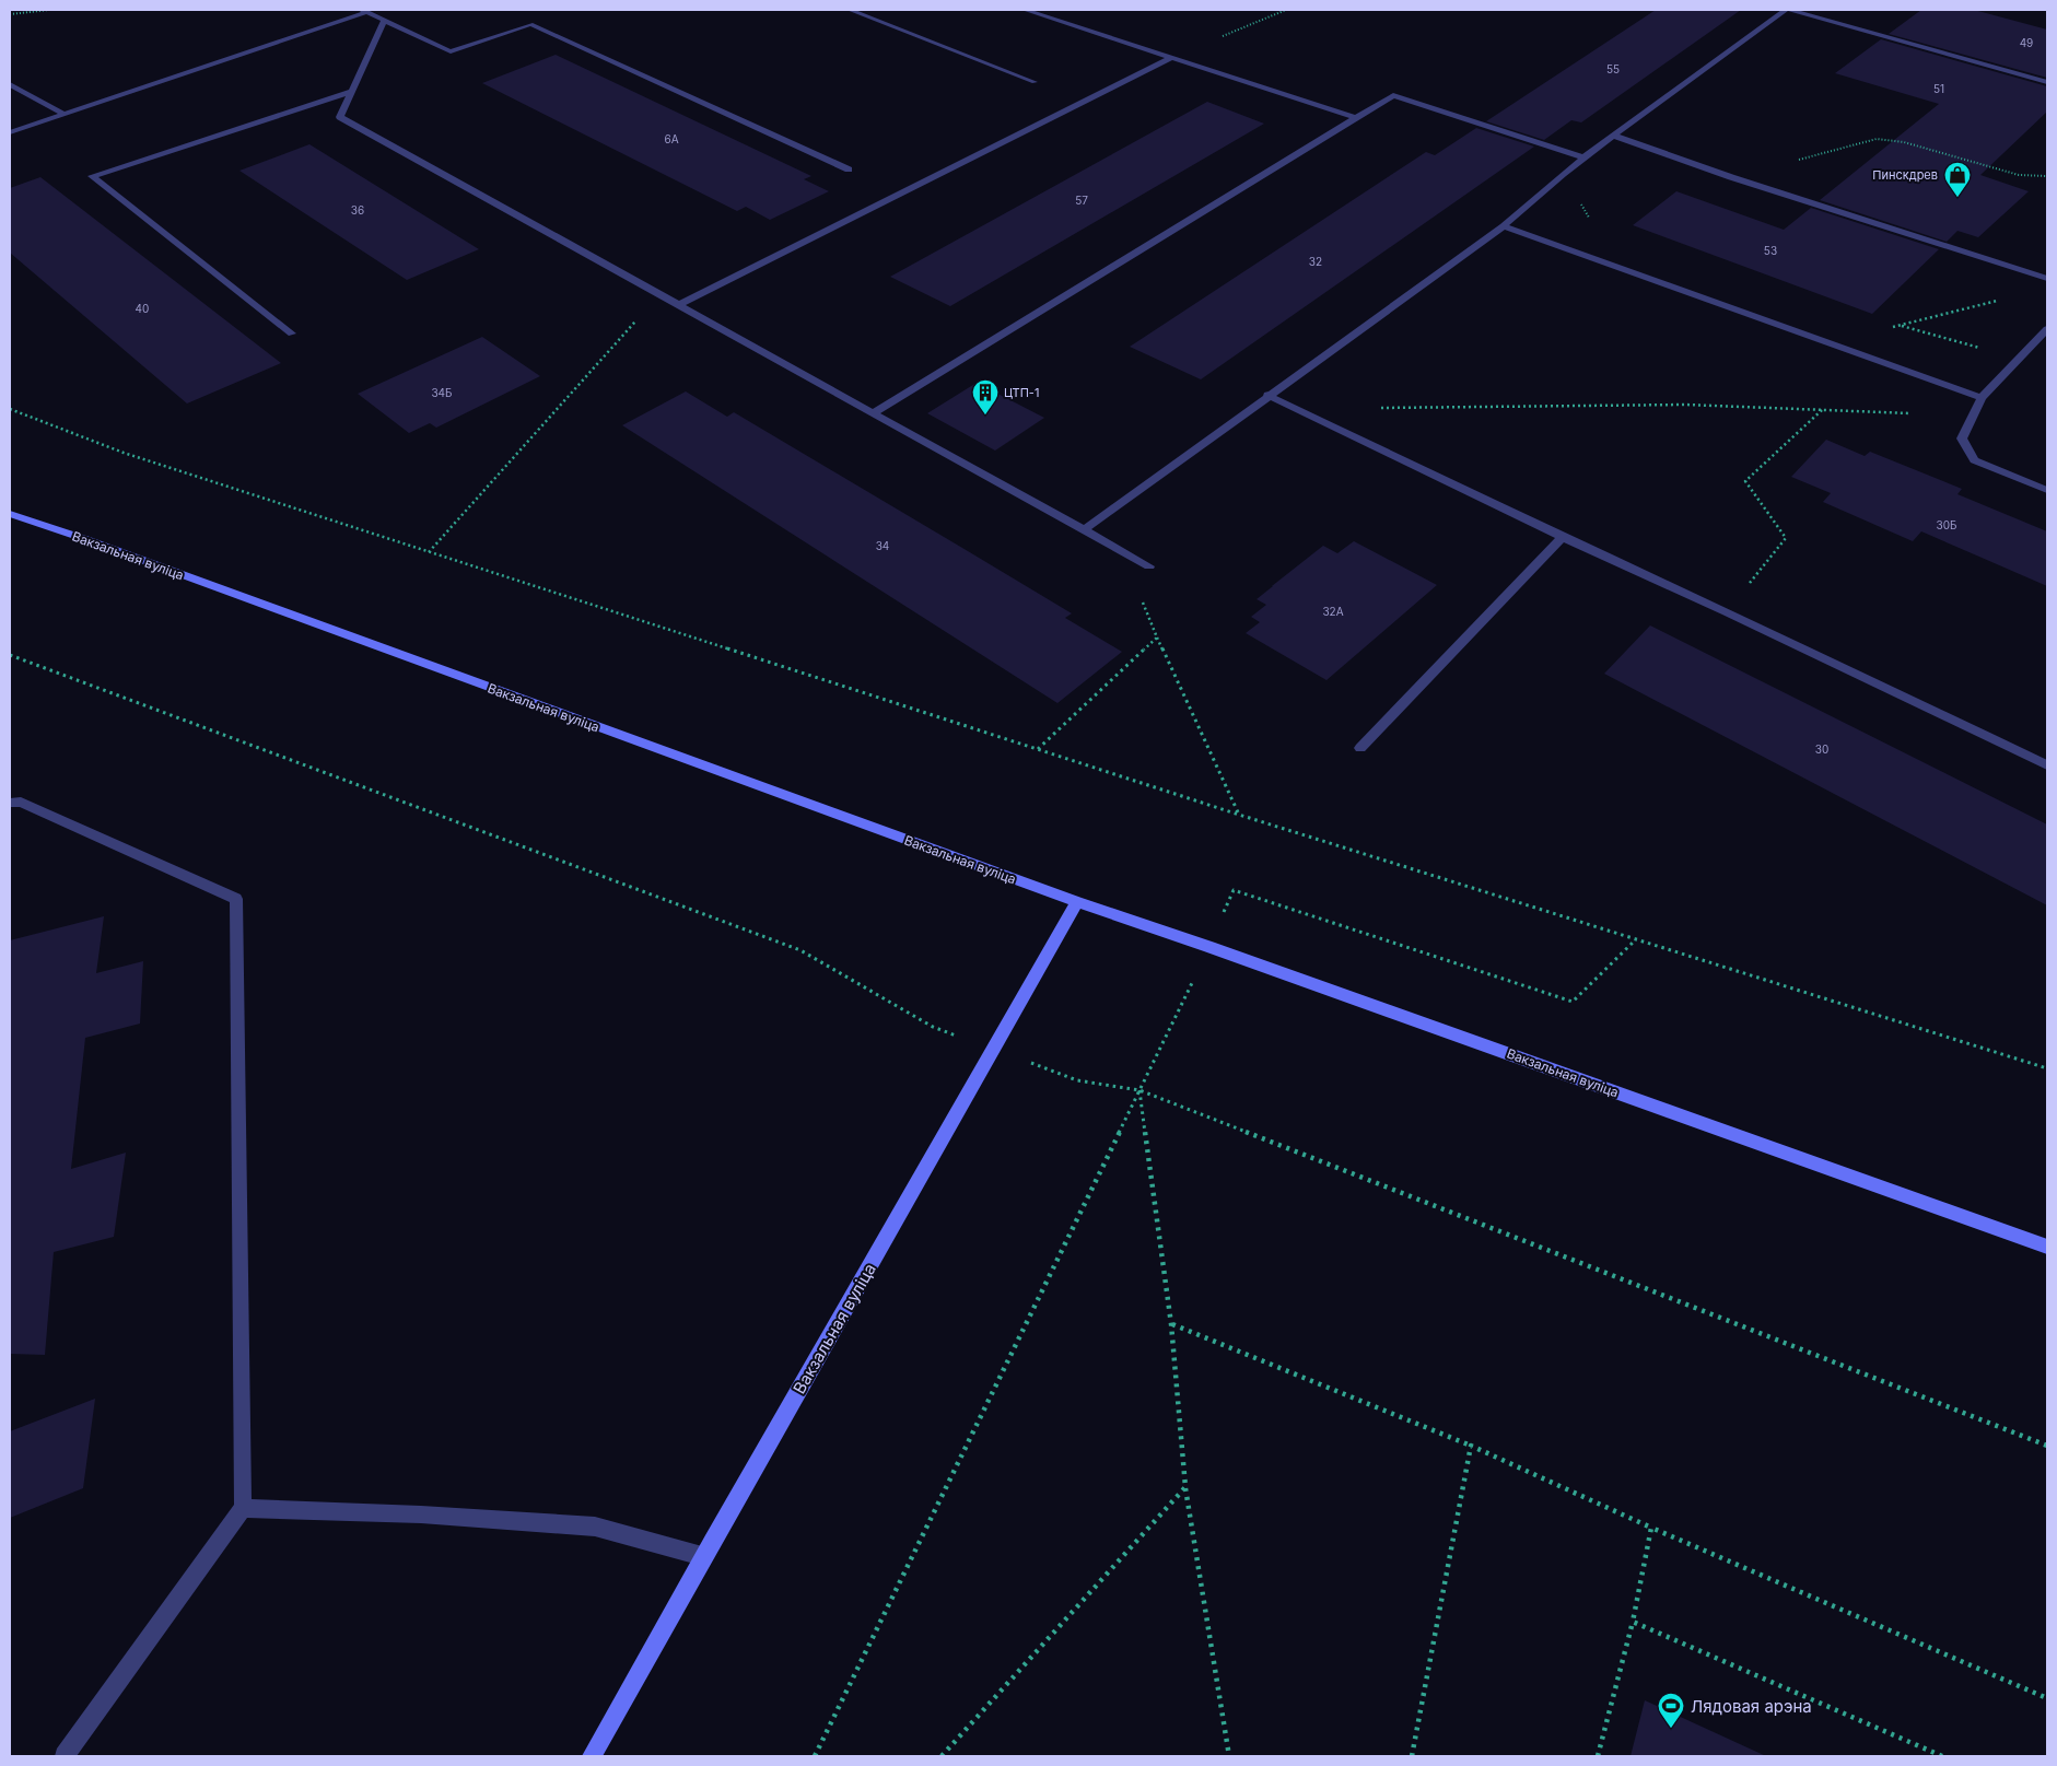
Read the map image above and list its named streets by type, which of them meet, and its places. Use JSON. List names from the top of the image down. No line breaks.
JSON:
{"streets":{"main road":["Вакзальная вуліца"]},"places":{"shop":["Пинскдрев"],"building":["ЦТП-1"],"sports":["Лядовая арэна"]},"house_numbers":["49","55","51","6А","57","36","53","32","40","34Б","30Б","34","32А","30"]}
